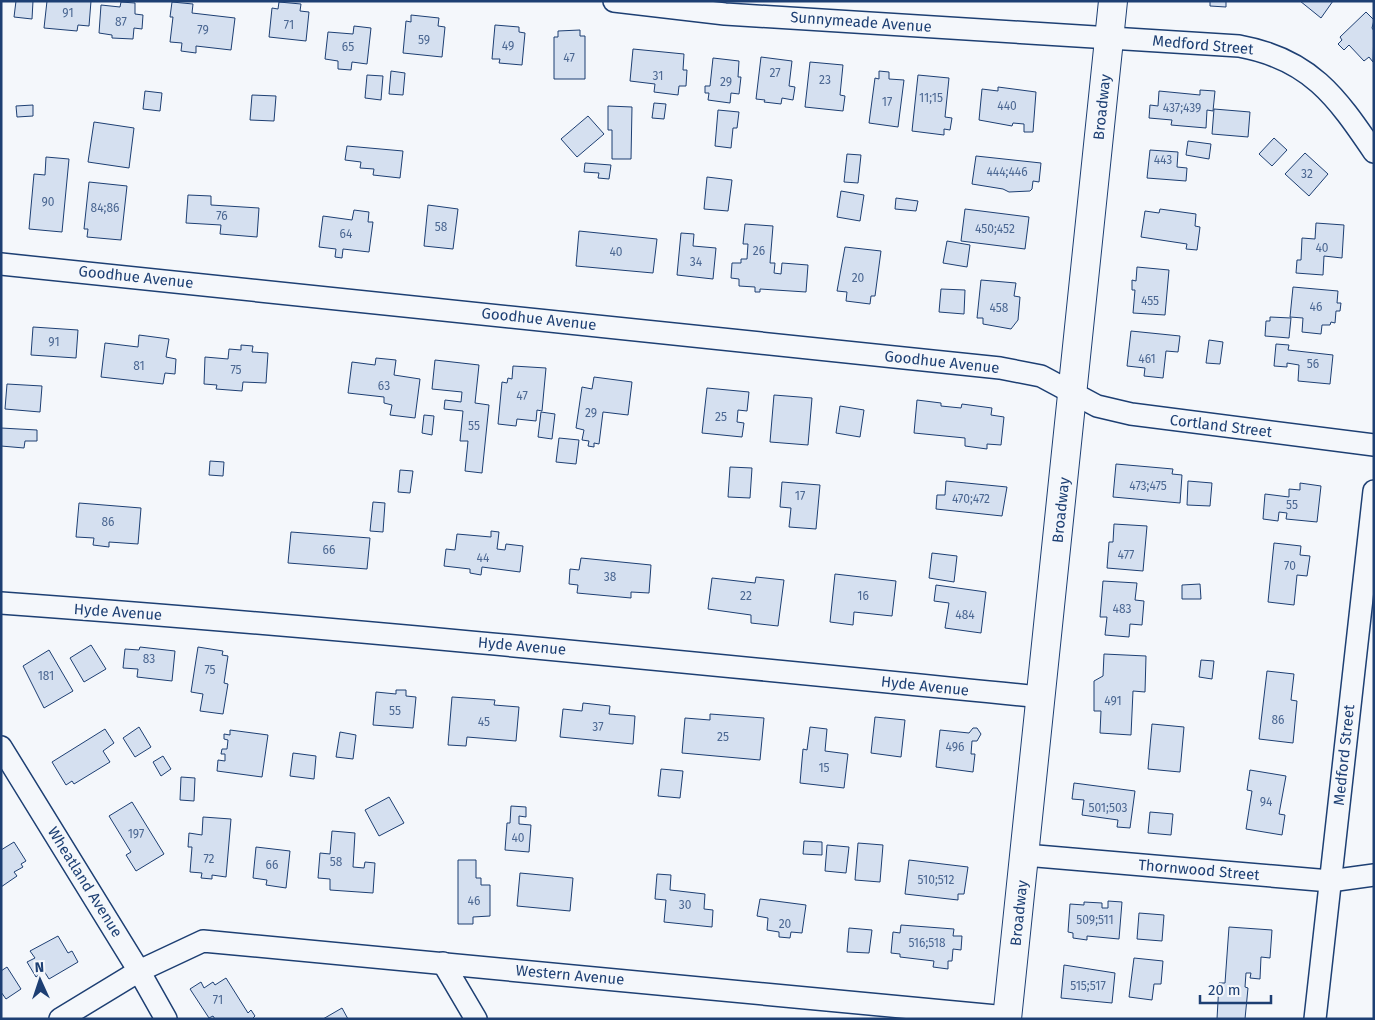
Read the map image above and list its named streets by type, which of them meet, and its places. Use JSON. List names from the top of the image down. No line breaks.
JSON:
{"streets":{"main road":["Broadway"],"street":["Sunnymeade Avenue","Medford Street","Goodhue Avenue","Cortland Street","Hyde Avenue","Thornwood Street","Wheatland Avenue","Western Avenue"]},"crossings":[["Sunnymeade Avenue","Medford Street"],["Sunnymeade Avenue","Broadway"],["Medford Street","Broadway"],["Medford Street","Thornwood Street"],["Broadway","Goodhue Avenue"],["Broadway","Cortland Street"],["Broadway","Hyde Avenue"],["Broadway","Thornwood Street"],["Broadway","Western Avenue"],["Goodhue Avenue","Cortland Street"],["Wheatland Avenue","Western Avenue"]],"house_numbers":["91","87","71","79","59","49","65","47","27","31","23","29","11;15","17","440","437;439","443","444;446","32","90","84;86","76","58","450;452","64","40","26","40","34","20","455","46","458","91","461","56","81","75","63","47","29","25","55","473;475","17","470;472","55","86","66","477","44","70","38","22","16","483","484","83","75","181","491","55","86","45","37","25","496","15","94","501;503","197","40","72","58","66","510;512","46","30","509;511","20","516;518","515;517","71"],"scale_bar":"20 m","north":"top"}
